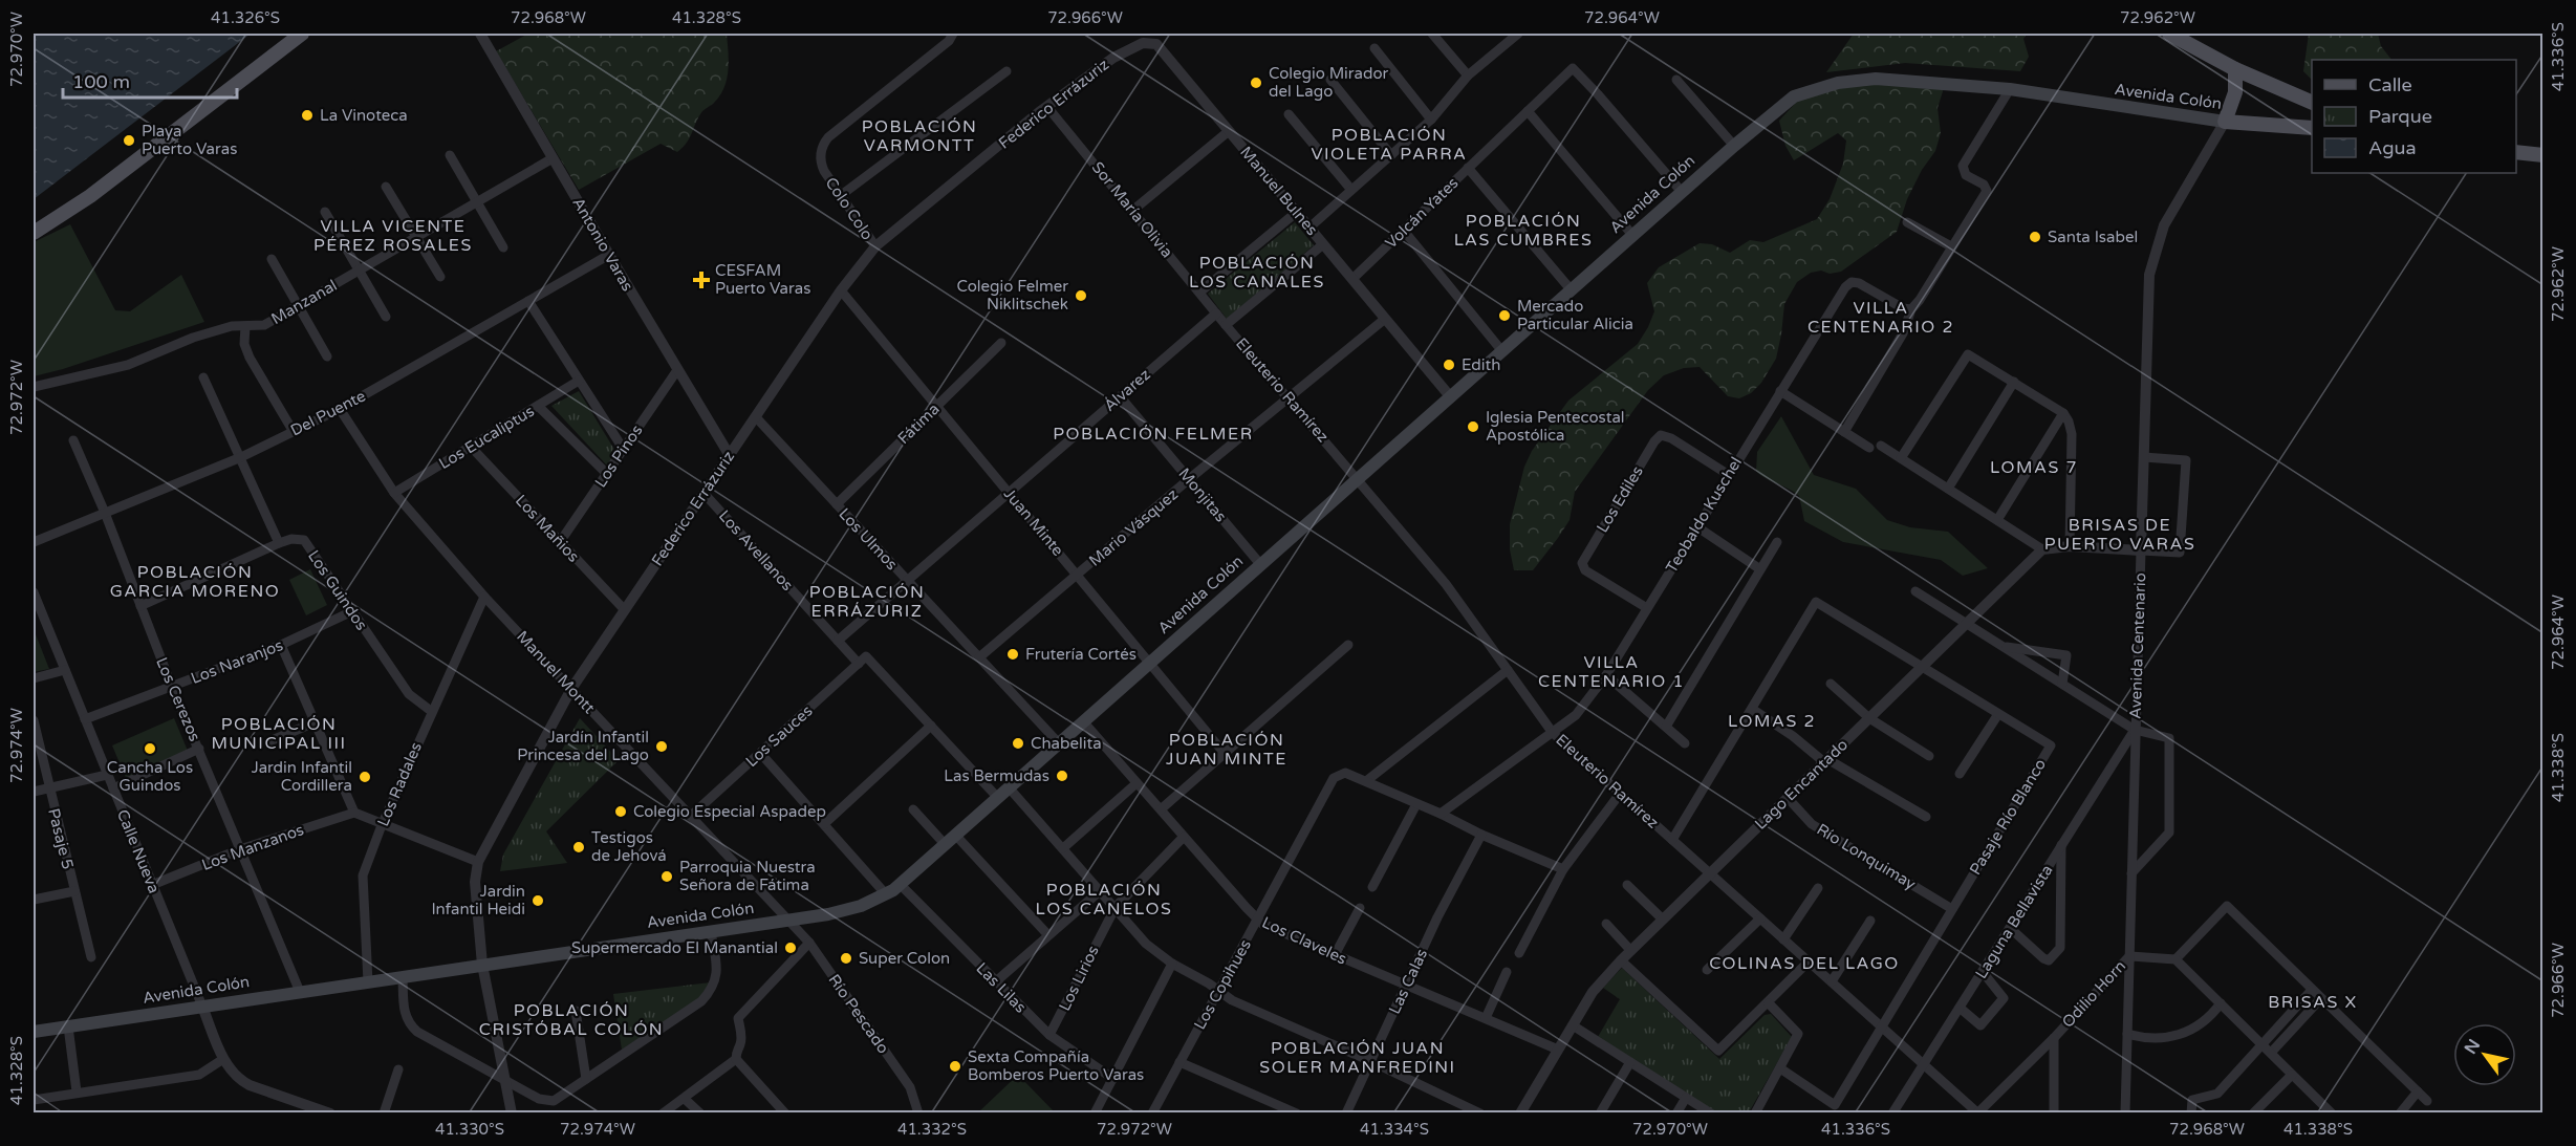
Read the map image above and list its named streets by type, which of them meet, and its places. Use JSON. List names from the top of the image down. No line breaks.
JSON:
{"streets":{"main road":["Avenida Colón"],"street":["Federico Errázuriz","Manuel Bulnes","Colo Colo","Sor María Olivia","Volcán Yates","Antonio Varas","Manzanal","Álvarez","Eleuterio Ramírez","Del Puente","Fátima","Los Eucaliptus","Los Pinos","Monjitas","Los Ediles","Teobaldo Kuschel","Juan Minte","Mario Vásquez","Los Mañios","Los Ulmos","Los Avellanos","Los Guindos","Avenida Centenario","Los Naranjos","Manuel Montt","Los Cerezos","Los Sauces","Los Radales","Lago Encantado","Pasaje Río Blanco","Pasaje 5","Los Manzanos","Calle Nueva","Río Lonquimay","Laguna Bellavista","Los Claveles","Los Lirios","Las Calas","Los Copihues","Las Lilas","Odilio Horn","Río Pescado"]},"crossings":[["Avenida Colón","Federico Errázuriz"],["Avenida Colón","Manuel Bulnes"],["Avenida Colón","Volcán Yates"],["Avenida Colón","Eleuterio Ramírez"],["Avenida Colón","Monjitas"],["Avenida Colón","Juan Minte"],["Avenida Colón","Los Ulmos"],["Avenida Colón","Los Avellanos"],["Avenida Colón","Avenida Centenario"],["Avenida Colón","Manuel Montt"],["Avenida Colón","Los Cerezos"],["Avenida Colón","Los Radales"],["Avenida Colón","Calle Nueva"],["Avenida Colón","Los Claveles"],["Avenida Colón","Las Lilas"],["Avenida Colón","Río Pescado"],["Federico Errázuriz","Manuel Bulnes"],["Federico Errázuriz","Colo Colo"],["Federico Errázuriz","Sor María Olivia"],["Federico Errázuriz","Antonio Varas"],["Federico Errázuriz","Juan Minte"],["Federico Errázuriz","Los Mañios"],["Federico Errázuriz","Los Ulmos"],["Federico Errázuriz","Los Avellanos"],["Federico Errázuriz","Manuel Montt"],["Manuel Bulnes","Volcán Yates"],["Manuel Bulnes","Mario Vásquez"],["Sor María Olivia","Álvarez"],["Sor María Olivia","Eleuterio Ramírez"],["Antonio Varas","Manzanal"],["Antonio Varas","Del Puente"],["Antonio Varas","Los Pinos"],["Álvarez","Eleuterio Ramírez"],["Álvarez","Monjitas"],["Álvarez","Juan Minte"],["Álvarez","Los Ulmos"],["Álvarez","Los Avellanos"],["Eleuterio Ramírez","Teobaldo Kuschel"],["Eleuterio Ramírez","Mario Vásquez"],["Eleuterio Ramírez","Lago Encantado"],["Eleuterio Ramírez","Laguna Bellavista"],["Eleuterio Ramírez","Odilio Horn"],["Del Puente","Manuel Montt"],["Del Puente","Los Cerezos"],["Fátima","Juan Minte"],["Fátima","Los Ulmos"],["Los Eucaliptus","Los Mañios"],["Los Eucaliptus","Manuel Montt"],["Los Pinos","Los Mañios"],["Monjitas","Mario Vásquez"],["Los Ediles","Teobaldo Kuschel"],["Juan Minte","Mario Vásquez"],["Mario Vásquez","Los Ulmos"],["Los Avellanos","Los Sauces"],["Los Guindos","Los Naranjos"],["Los Guindos","Los Radales"],["Avenida Centenario","Laguna Bellavista"],["Avenida Centenario","Odilio Horn"],["Los Naranjos","Los Cerezos"],["Los Naranjos","Calle Nueva"],["Manuel Montt","Los Sauces"],["Manuel Montt","Los Radales"],["Manuel Montt","Río Pescado"],["Los Cerezos","Los Manzanos"],["Lago Encantado","Río Lonquimay"],["Lago Encantado","Los Claveles"],["Pasaje Río Blanco","Río Lonquimay"],["Los Manzanos","Calle Nueva"],["Los Claveles","Los Lirios"],["Los Claveles","Las Calas"],["Los Claveles","Los Copihues"],["Los Lirios","Las Lilas"]],"districts":["POBLACIÓN VARMONTT","POBLACIÓN VIOLETA PARRA","POBLACIÓN LAS CUMBRES","VILLA VICENTE PÉREZ ROSALES","POBLACIÓN LOS CANALES","VILLA CENTENARIO 2","POBLACIÓN FELMER","LOMAS 7","BRISAS DE PUERTO VARAS","POBLACIÓN GARCIA MORENO","POBLACIÓN ERRÁZURIZ","VILLA CENTENARIO 1","LOMAS 2","POBLACIÓN MUNICIPAL III","POBLACIÓN JUAN MINTE","POBLACIÓN LOS CANELOS","COLINAS DEL LAGO","BRISAS X","POBLACIÓN CRISTÓBAL COLÓN","POBLACIÓN JUAN SOLER MANFREDINI"],"places":{"other":["Colegio Mirador del Lago","La Vinoteca","Playa Puerto Varas","Santa Isabel","Colegio Felmer Niklitschek","Mercado Particular Alicia","Edith","Iglesia Pentecostal Apostólica","Frutería Cortés","Chabelita","Jardín Infantil Princesa del Lago","Cancha Los Guindos","Las Bermudas","Jardin Infantil Cordillera","Colegio Especial Aspadep","Testigos de Jehová","Parroquia Nuestra Señora de Fátima","Jardin Infantil Heidi","Supermercado El Manantial","Super Colon","Sexta Compañía Bomberos Puerto Varas"],"health":["CESFAM Puerto Varas"]},"legend":["Calle","Parque","Agua"],"scale_bar":"100 m","north":"top left","coordinates":["41.326°S","72.968°W","41.328°S","72.966°W","72.964°W","72.962°W","72.970°W","41.336°S","72.972°W","72.974°W","41.338°S","41.330°S","41.332°S","41.334°S"]}
